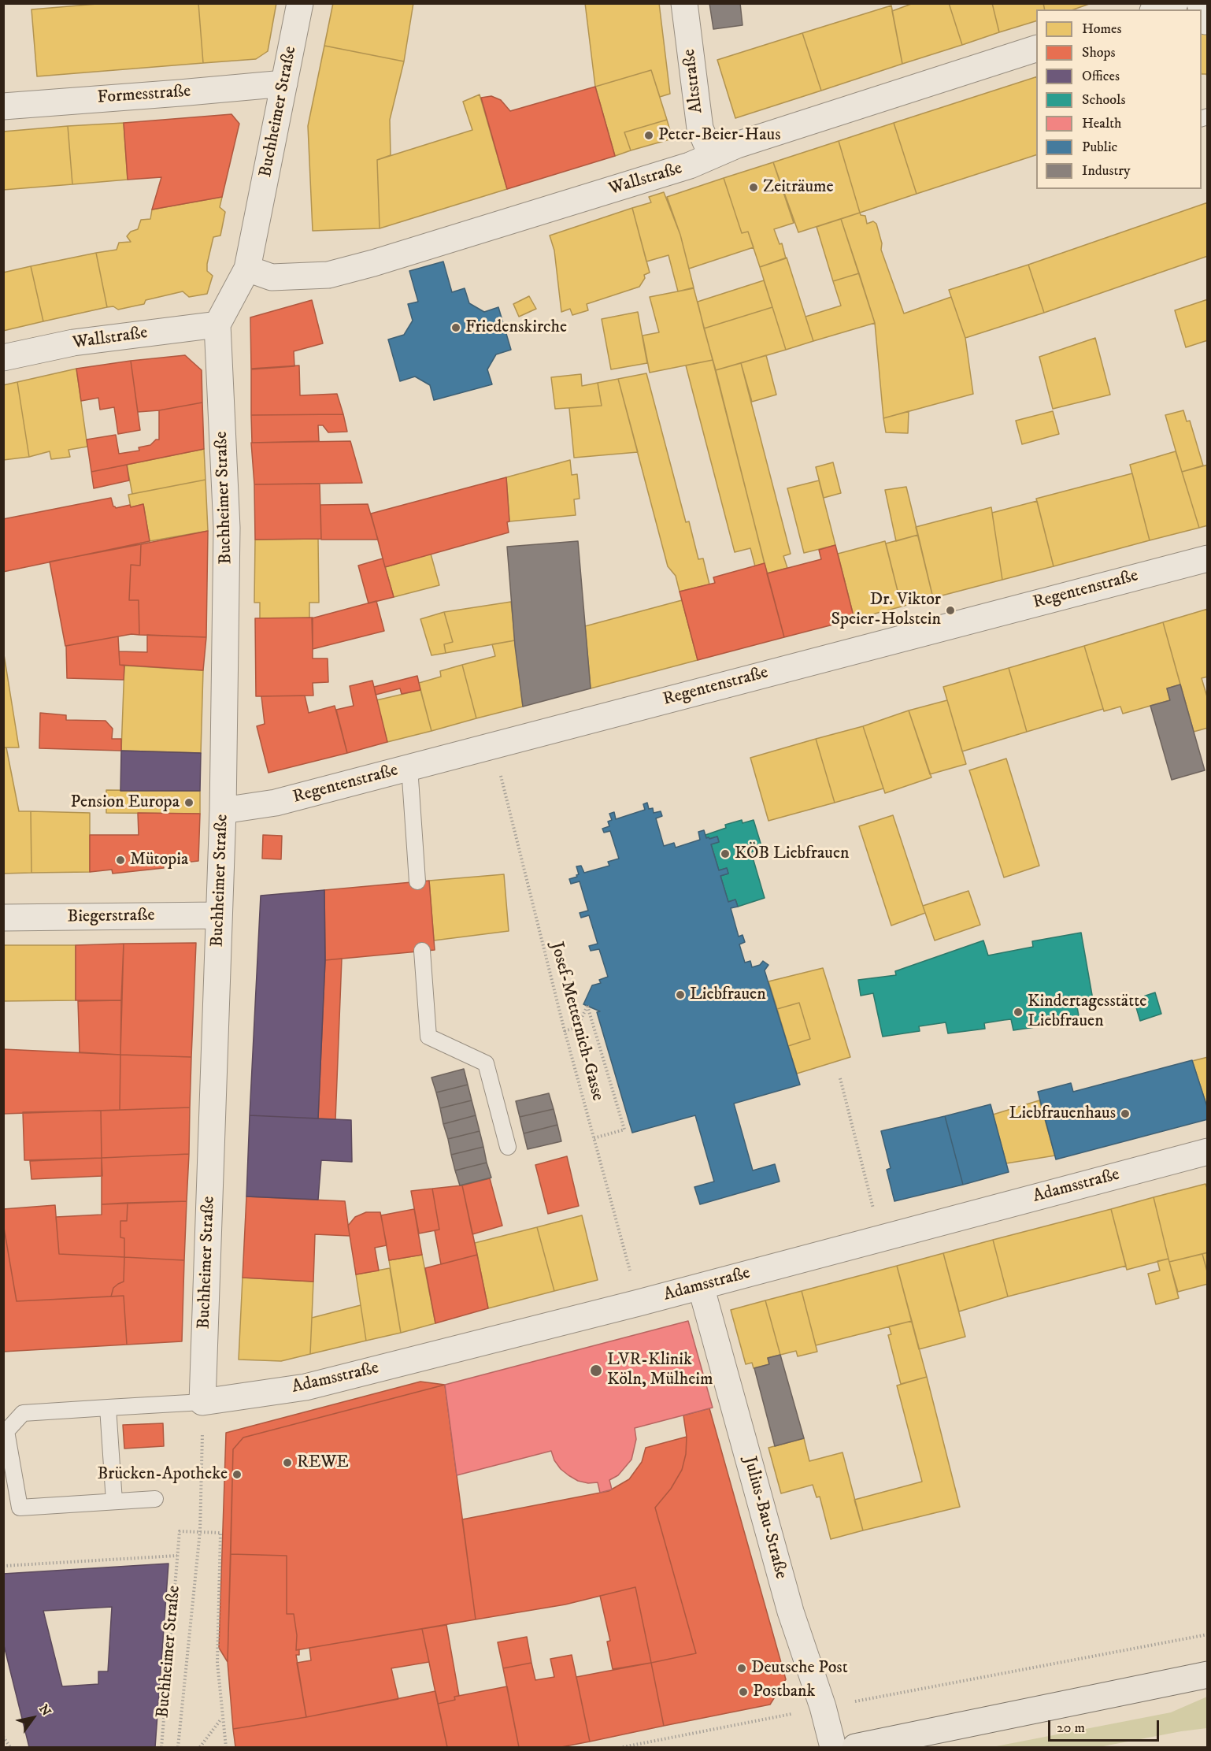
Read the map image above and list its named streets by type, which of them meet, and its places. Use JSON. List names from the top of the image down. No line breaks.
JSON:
{"streets":{"street":["Altstraße","Formesstraße","Buchheimer Straße","Wallstraße","Regentenstraße","Biegerstraße","Adamsstraße","Julius-Bau-Straße"],"path":["Josef-Metternich-Gasse"]},"crossings":[["Altstraße","Wallstraße"],["Formesstraße","Buchheimer Straße"],["Buchheimer Straße","Wallstraße"],["Buchheimer Straße","Regentenstraße"],["Buchheimer Straße","Biegerstraße"],["Buchheimer Straße","Adamsstraße"],["Regentenstraße","Josef-Metternich-Gasse"],["Josef-Metternich-Gasse","Adamsstraße"],["Adamsstraße","Julius-Bau-Straße"]],"places":["Peter-Beier-Haus","Zeiträume","Friedenskirche","Dr. Viktor Speier-Holstein","Pension Europa","KÖB Liebfrauen","Mütopia","Liebfrauen","Kindertagesstätte Liebfrauen","Liebfrauenhaus","LVR-Klinik Köln, Mülheim","REWE","Brücken-Apotheke","Deutsche Post","Postbank"],"legend":["Homes","Shops","Offices","Schools","Health","Public","Industry"],"scale_bar":"20 m","north":"top right"}
